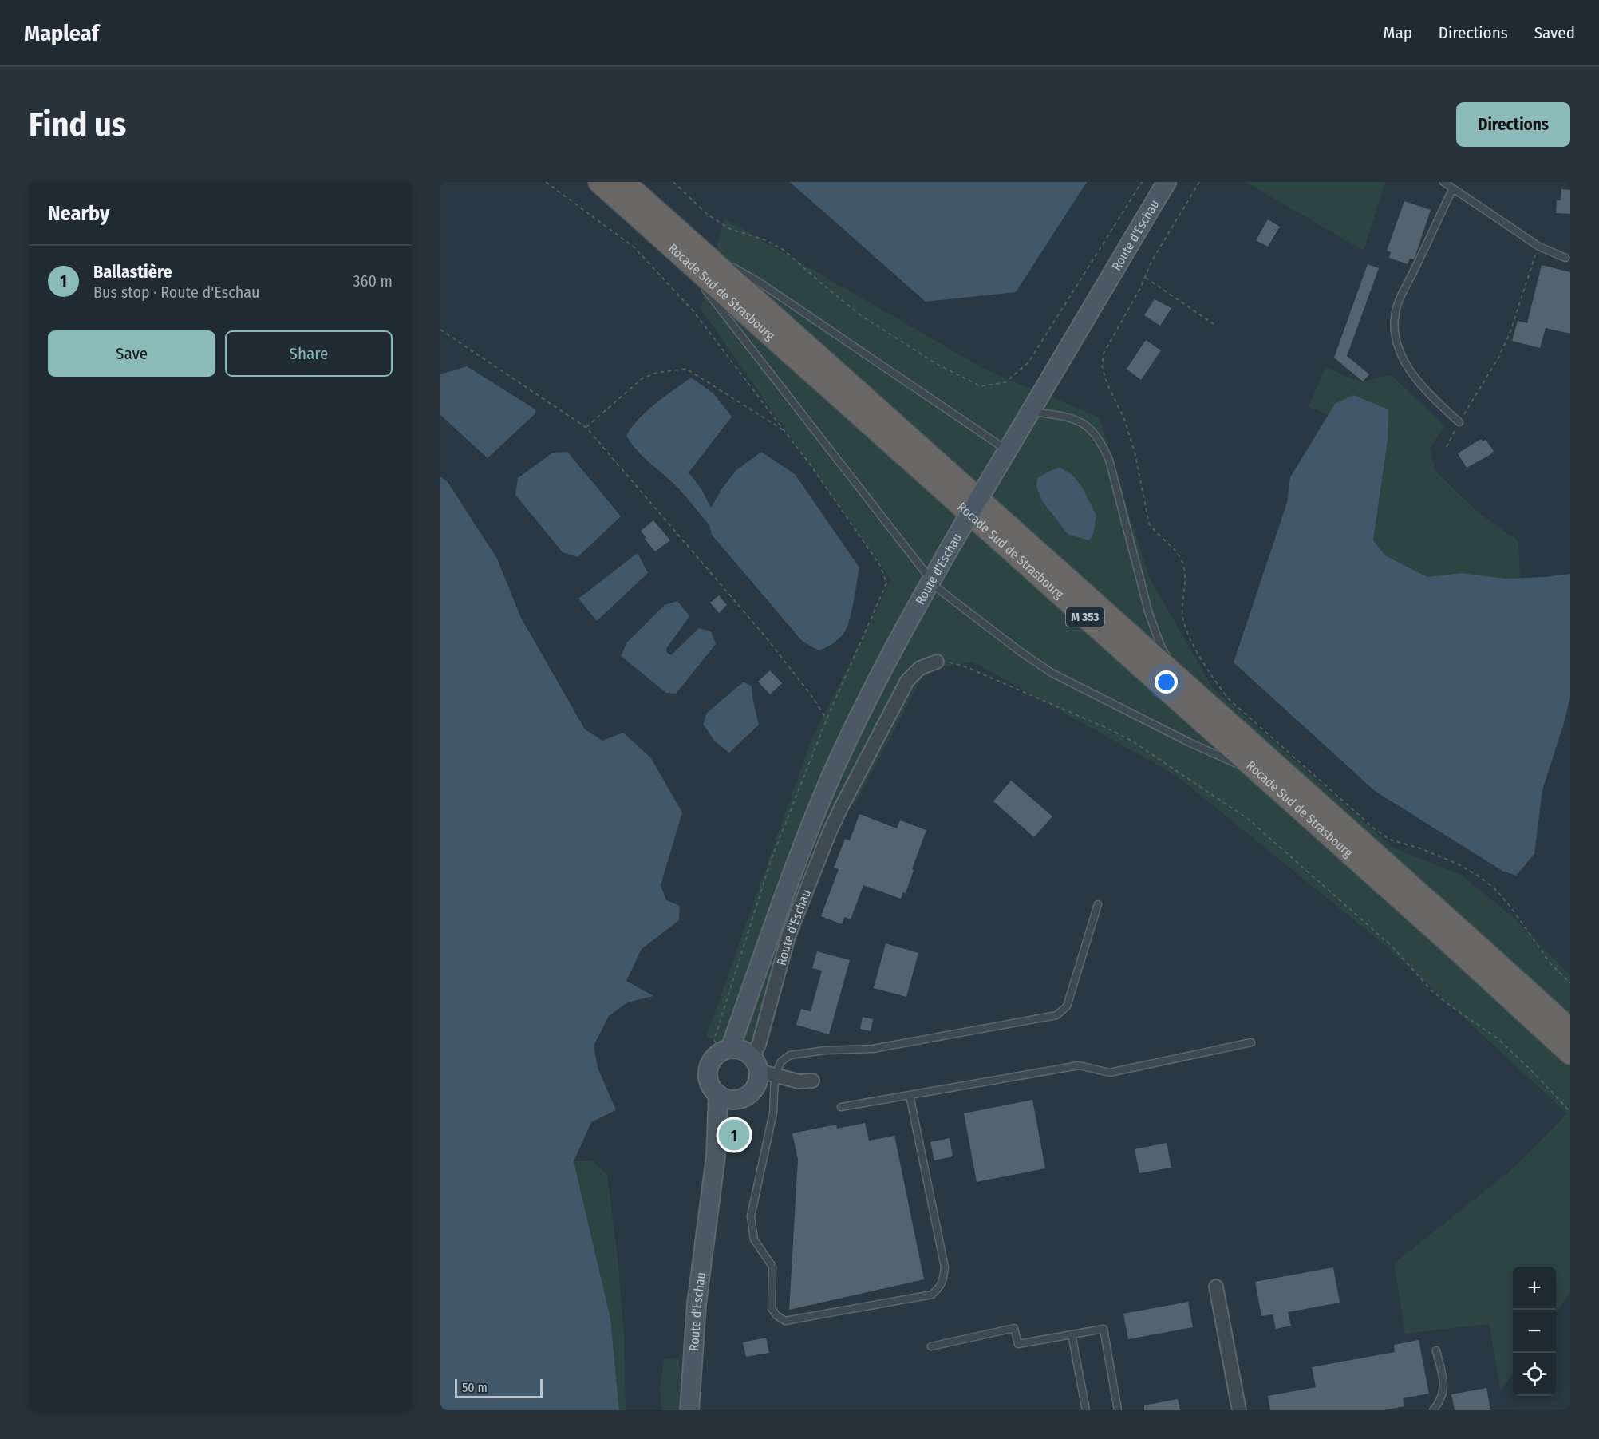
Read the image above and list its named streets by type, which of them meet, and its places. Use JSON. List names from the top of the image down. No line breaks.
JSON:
{"streets":{"highway":["Rocade Sud de Strasbourg","M 353"],"main road":["Route d'Eschau"]},"scale_bar":"50 m","page":{"header":"Mapleaf","nav":["Map","Directions","Saved"],"buttons":["Directions",["Save","Share"]],"title":"Find us","heading":"Nearby","list":[{"mark":"1","name":"Ballastière","note":"Bus stop · Route d'Eschau","value":"360 m"}],"pins":"1","map_buttons":["+","−"],"scale":"50 m"}}
